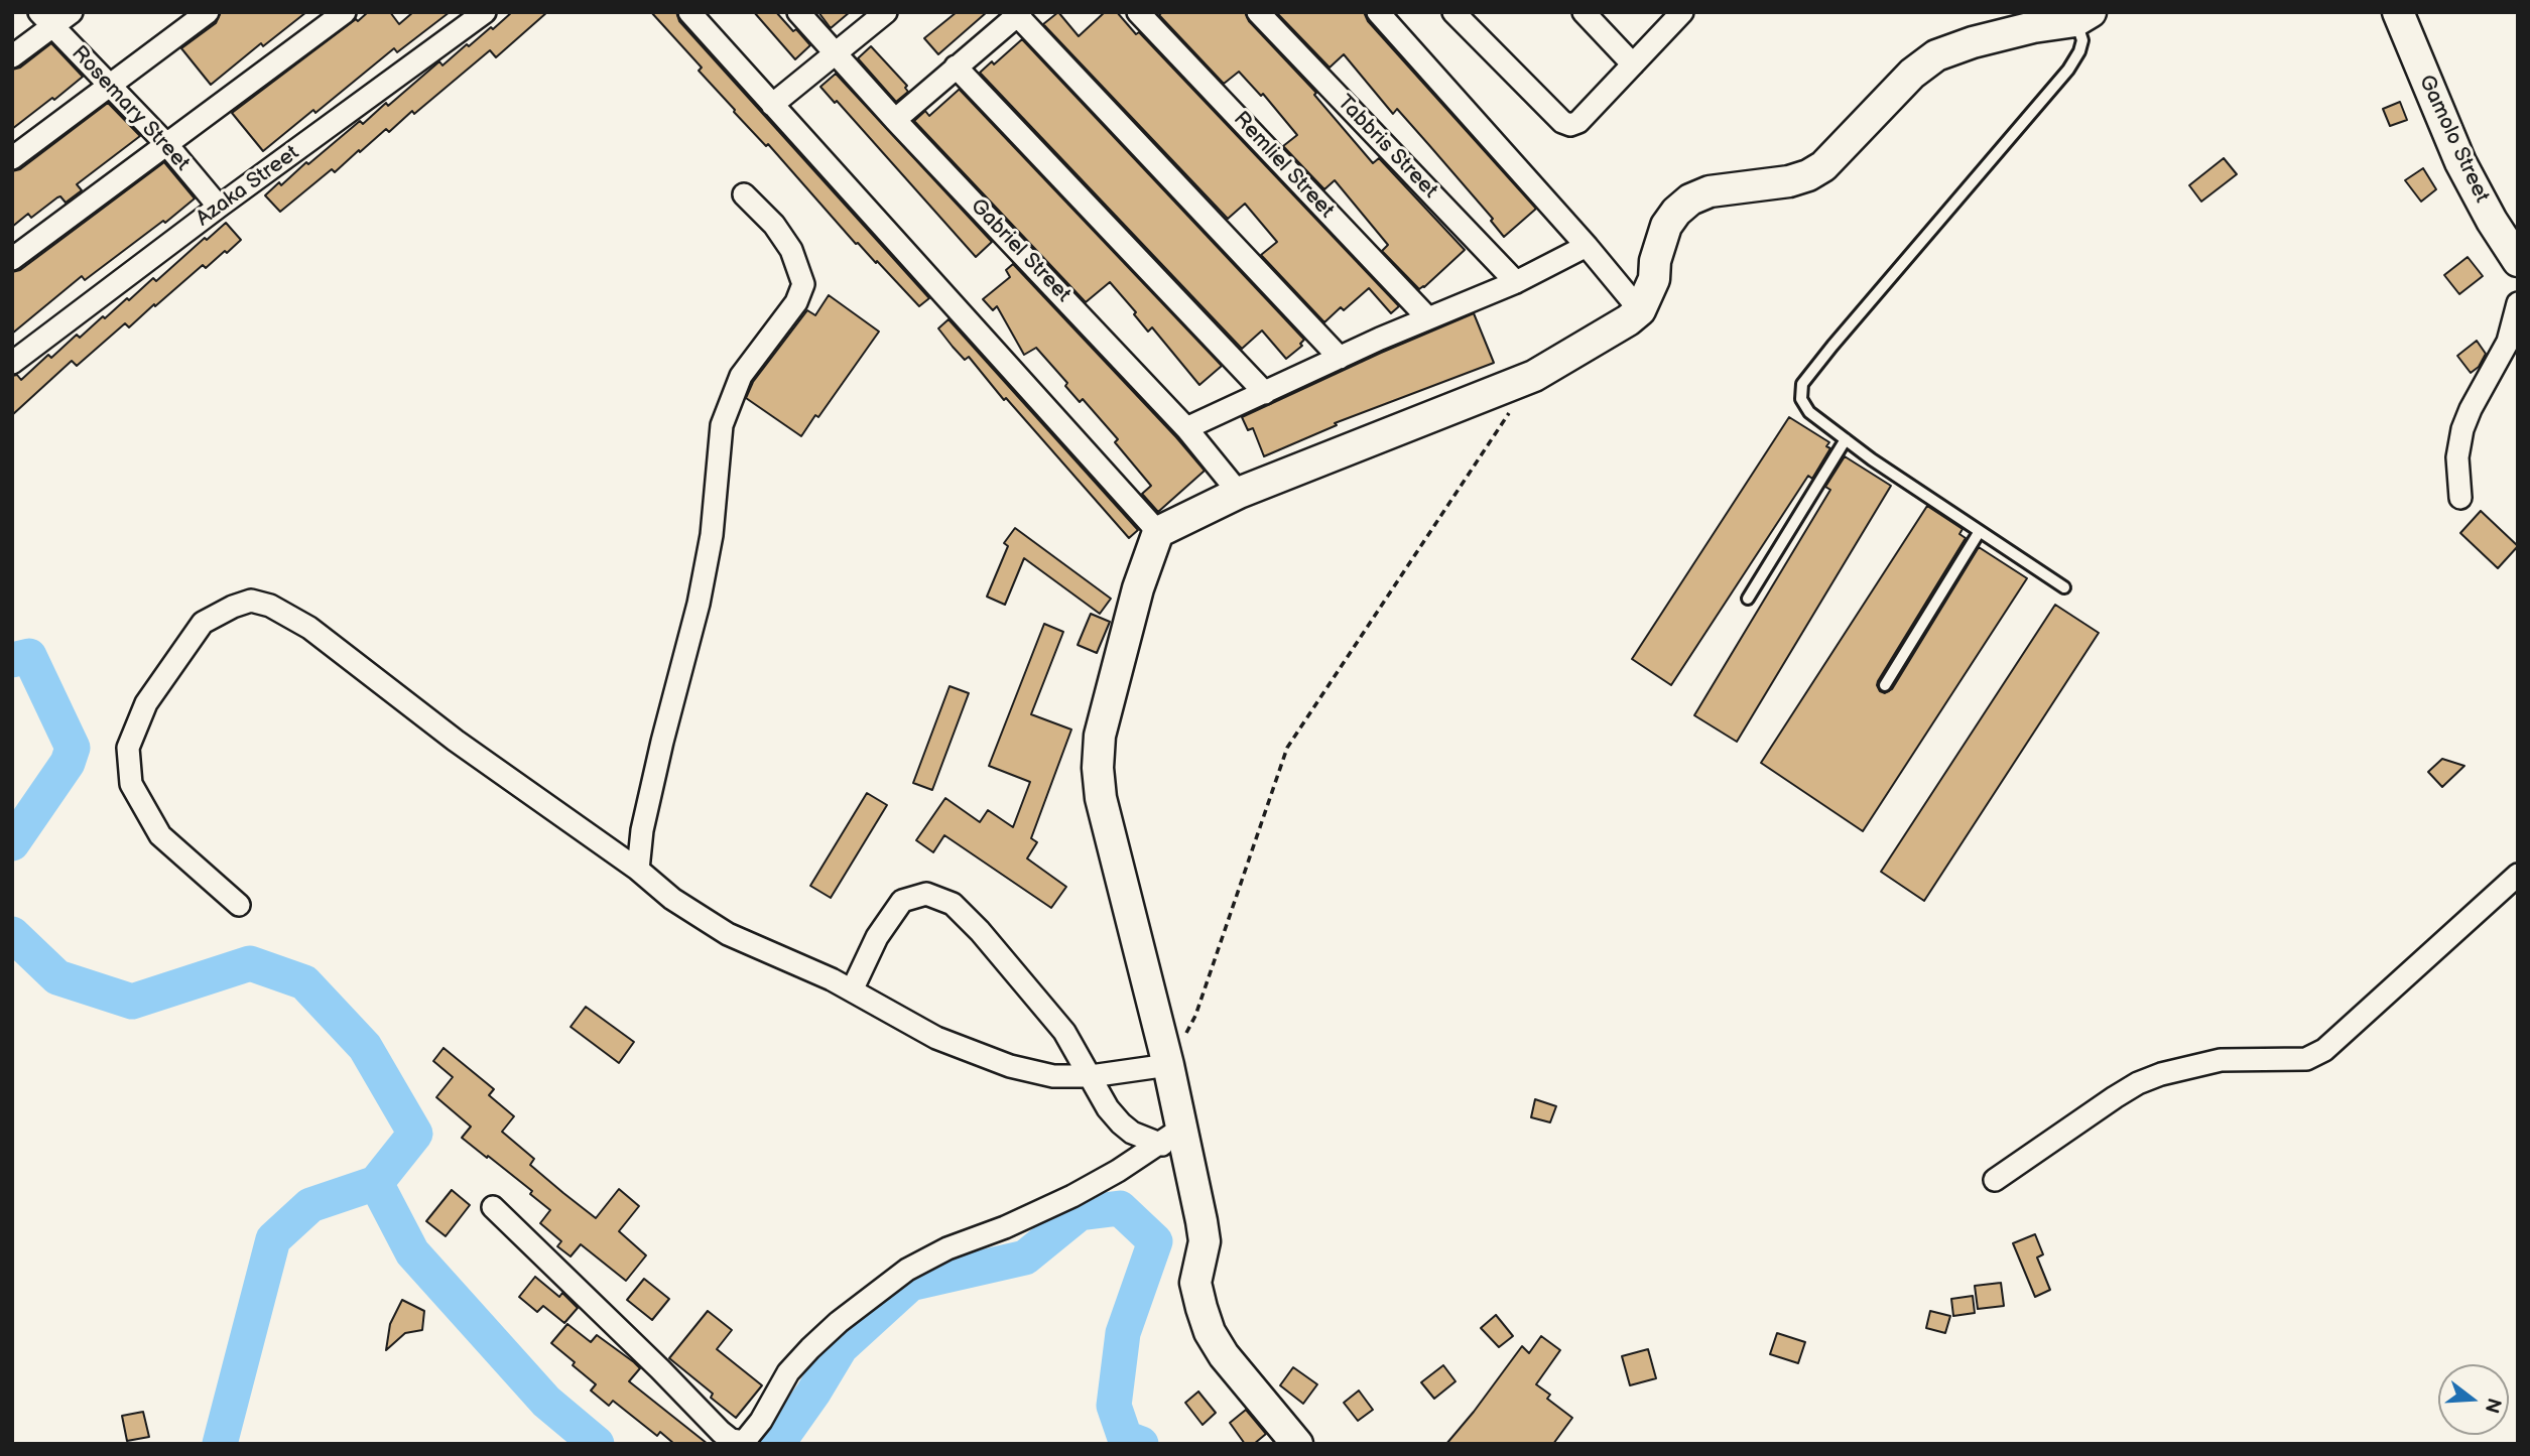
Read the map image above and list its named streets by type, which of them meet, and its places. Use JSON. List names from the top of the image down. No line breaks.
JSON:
{"streets":{"street":["Rosemary Street","Gamolo Street","Tabbris Street","Remliel Street","Azaka Street","Gabriel Street"]},"crossings":[["Rosemary Street","Azaka Street"]],"north":"right"}
